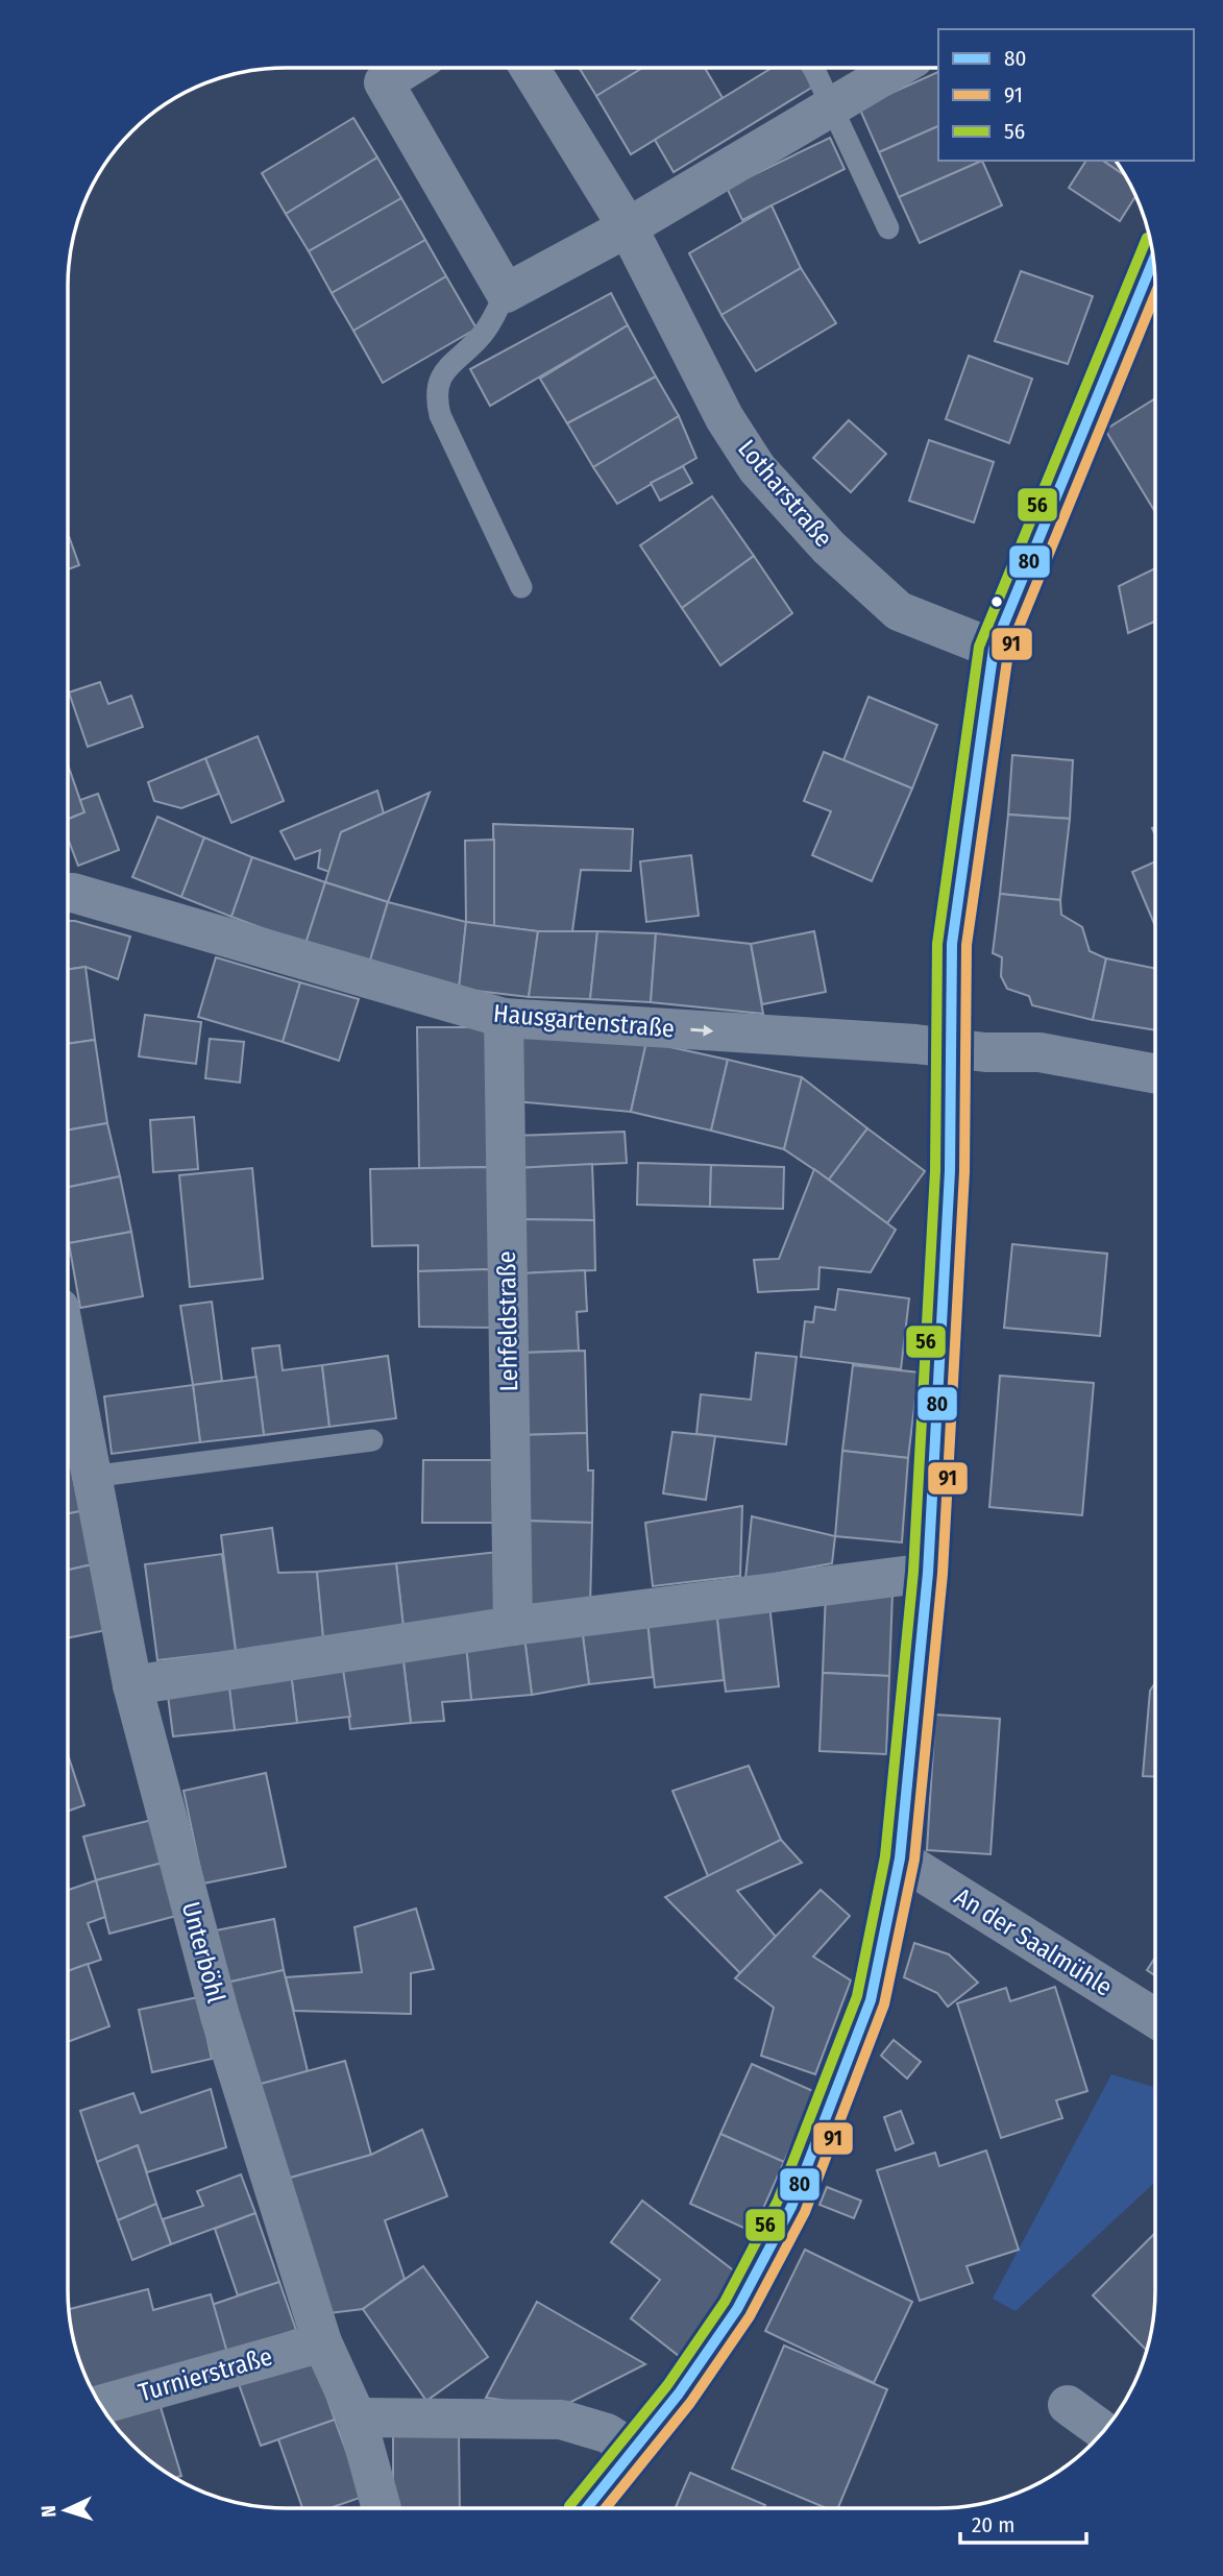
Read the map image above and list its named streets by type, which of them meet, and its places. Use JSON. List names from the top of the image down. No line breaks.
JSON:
{"streets":{"street":["Lotharstraße","Hausgartenstraße","Lehfeldstraße","An der Saalmühle","Unterböhl","Turnierstraße"]},"crossings":[["Hausgartenstraße","Lehfeldstraße"],["Unterböhl","Turnierstraße"]],"one_way":["Hausgartenstraße"],"lines":["transit line 56","transit line 80","transit line 91"],"legend":["80","91","56"],"scale_bar":"20 m","north":"left"}
